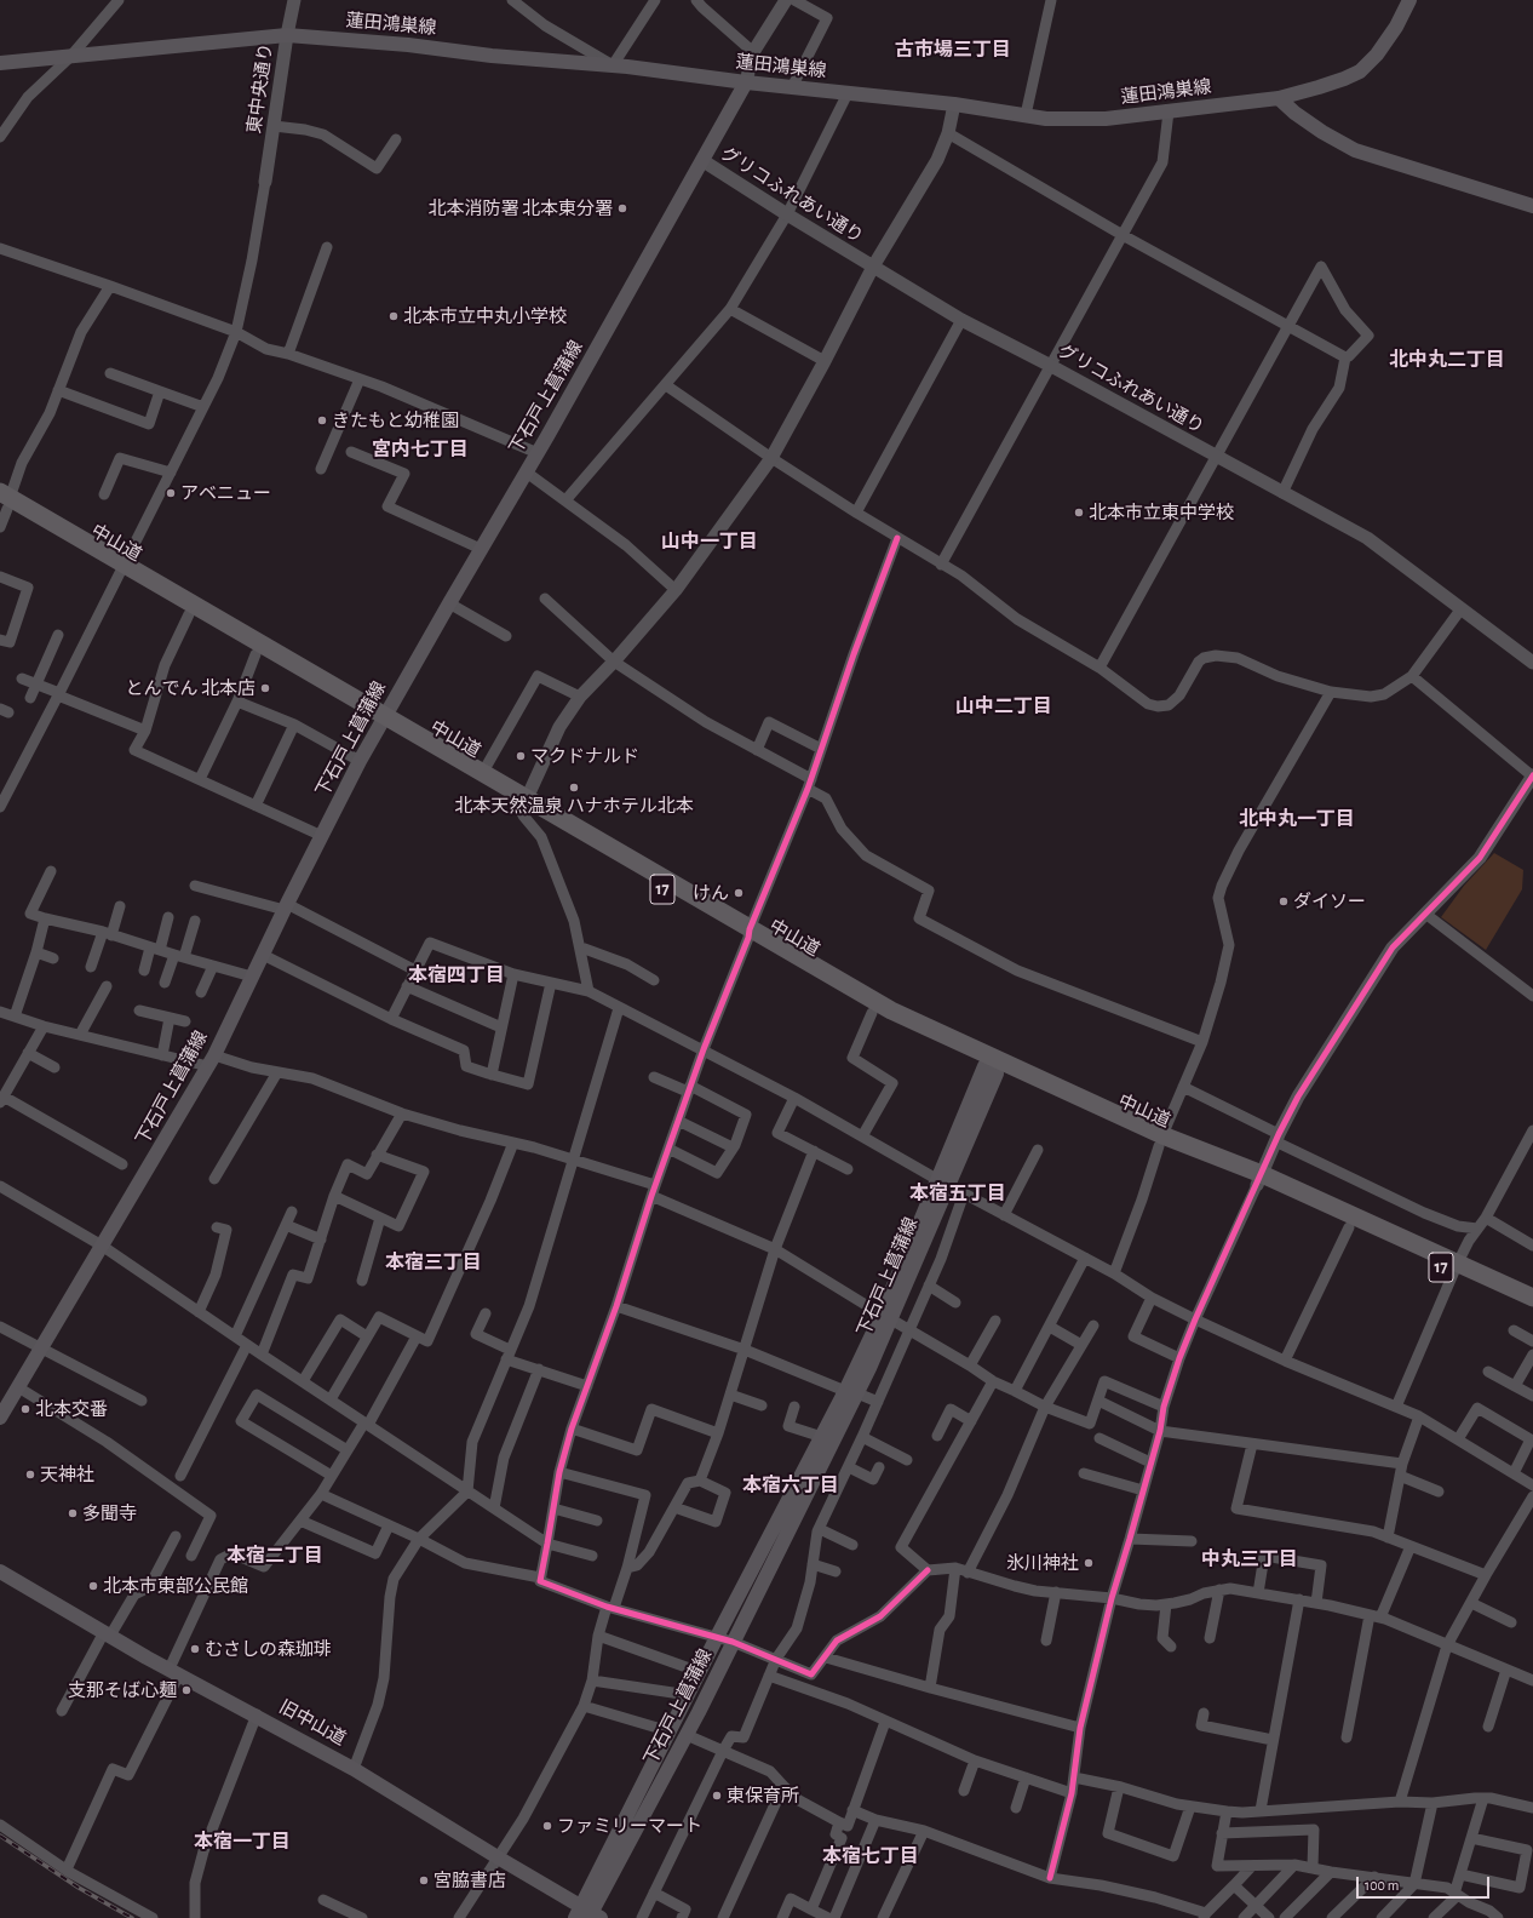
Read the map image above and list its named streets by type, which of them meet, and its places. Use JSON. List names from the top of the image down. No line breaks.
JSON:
{"streets":{"highway":["中山道","17"],"main road":["蓮田鴻巣線","下石戸上菖蒲線","旧中山道"],"street":["東中央通り","グリコふれあい通り"]},"crossings":[["蓮田鴻巣線","東中央通り"],["蓮田鴻巣線","下石戸上菖蒲線"],["グリコふれあい通り","下石戸上菖蒲線"],["下石戸上菖蒲線","中山道"],["下石戸上菖蒲線","旧中山道"]],"districts":["古市場三丁目","北中丸二丁目","宮内七丁目","山中一丁目","山中二丁目","北中丸一丁目","本宿四丁目","本宿五丁目","本宿三丁目","本宿六丁目","本宿二丁目","中丸三丁目","本宿一丁目","本宿七丁目"],"places":["北本消防署 北本東分署","北本市立中丸小学校","きたもと幼稚園","アベニュー","北本市立東中学校","とんでん 北本店","マクドナルド","北本天然温泉 ハナホテル北本","けん","ダイソー","北本交番","天神社","多聞寺","氷川神社","北本市東部公民館","むさしの森珈琲","支那そば心麺","東保育所","ファミリーマート","宮脇書店"],"scale_bar":"100 m"}
